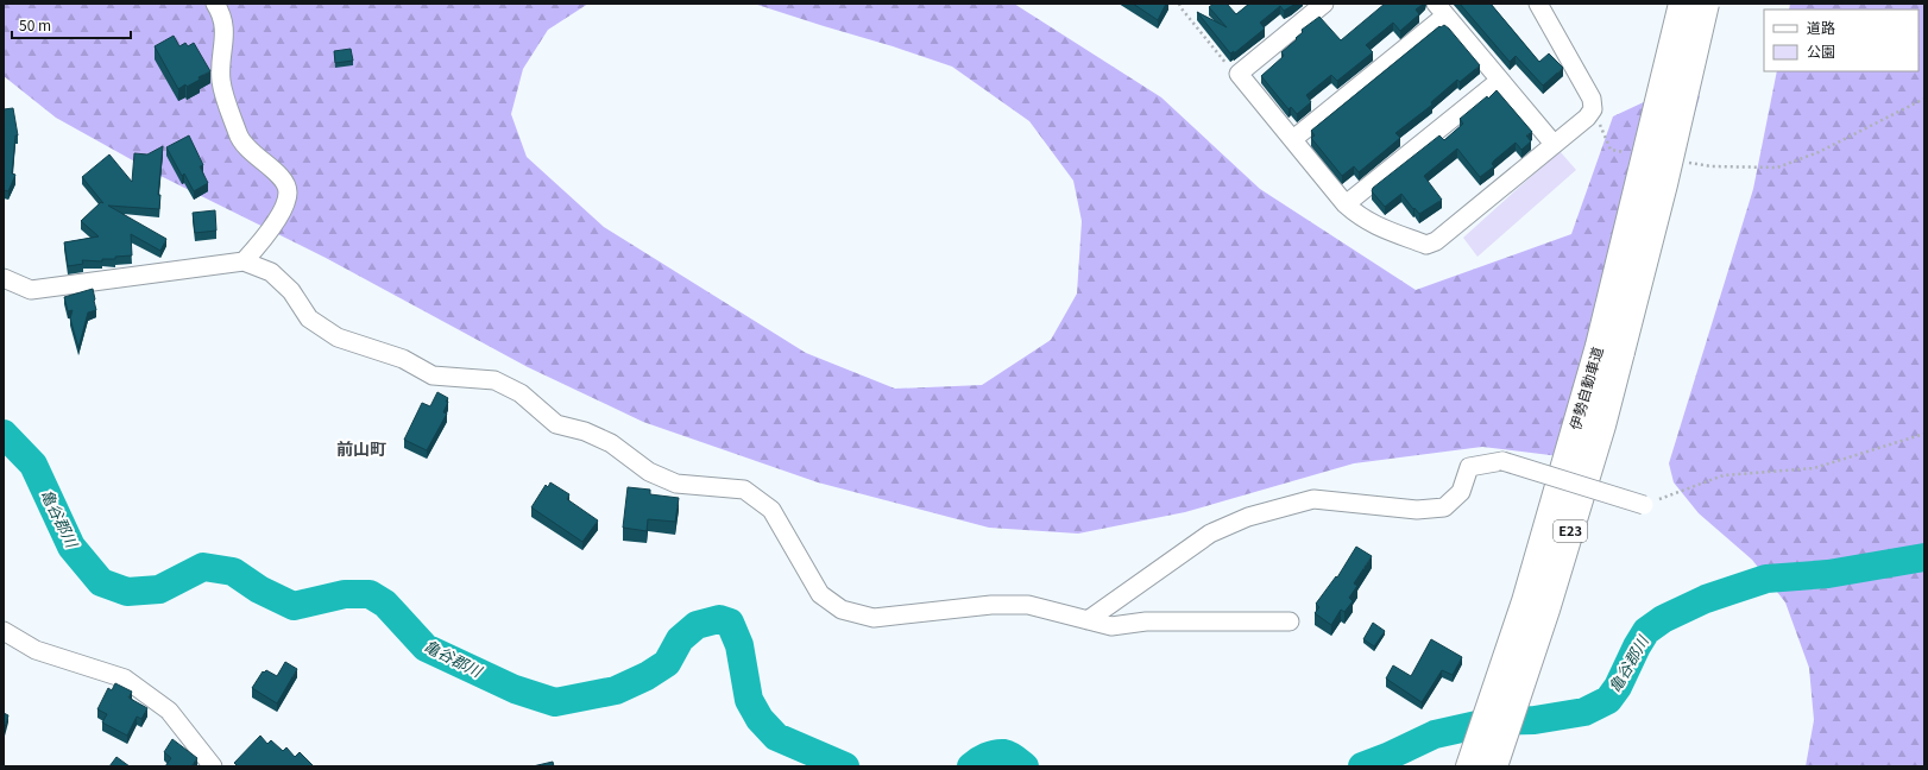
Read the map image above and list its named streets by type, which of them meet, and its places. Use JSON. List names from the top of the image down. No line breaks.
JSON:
{"streets":{"highway":["伊勢自動車道","E23"]},"districts":["前山町"],"water":["亀谷郡川"],"legend":["道路","公園"],"scale_bar":"50 m"}
